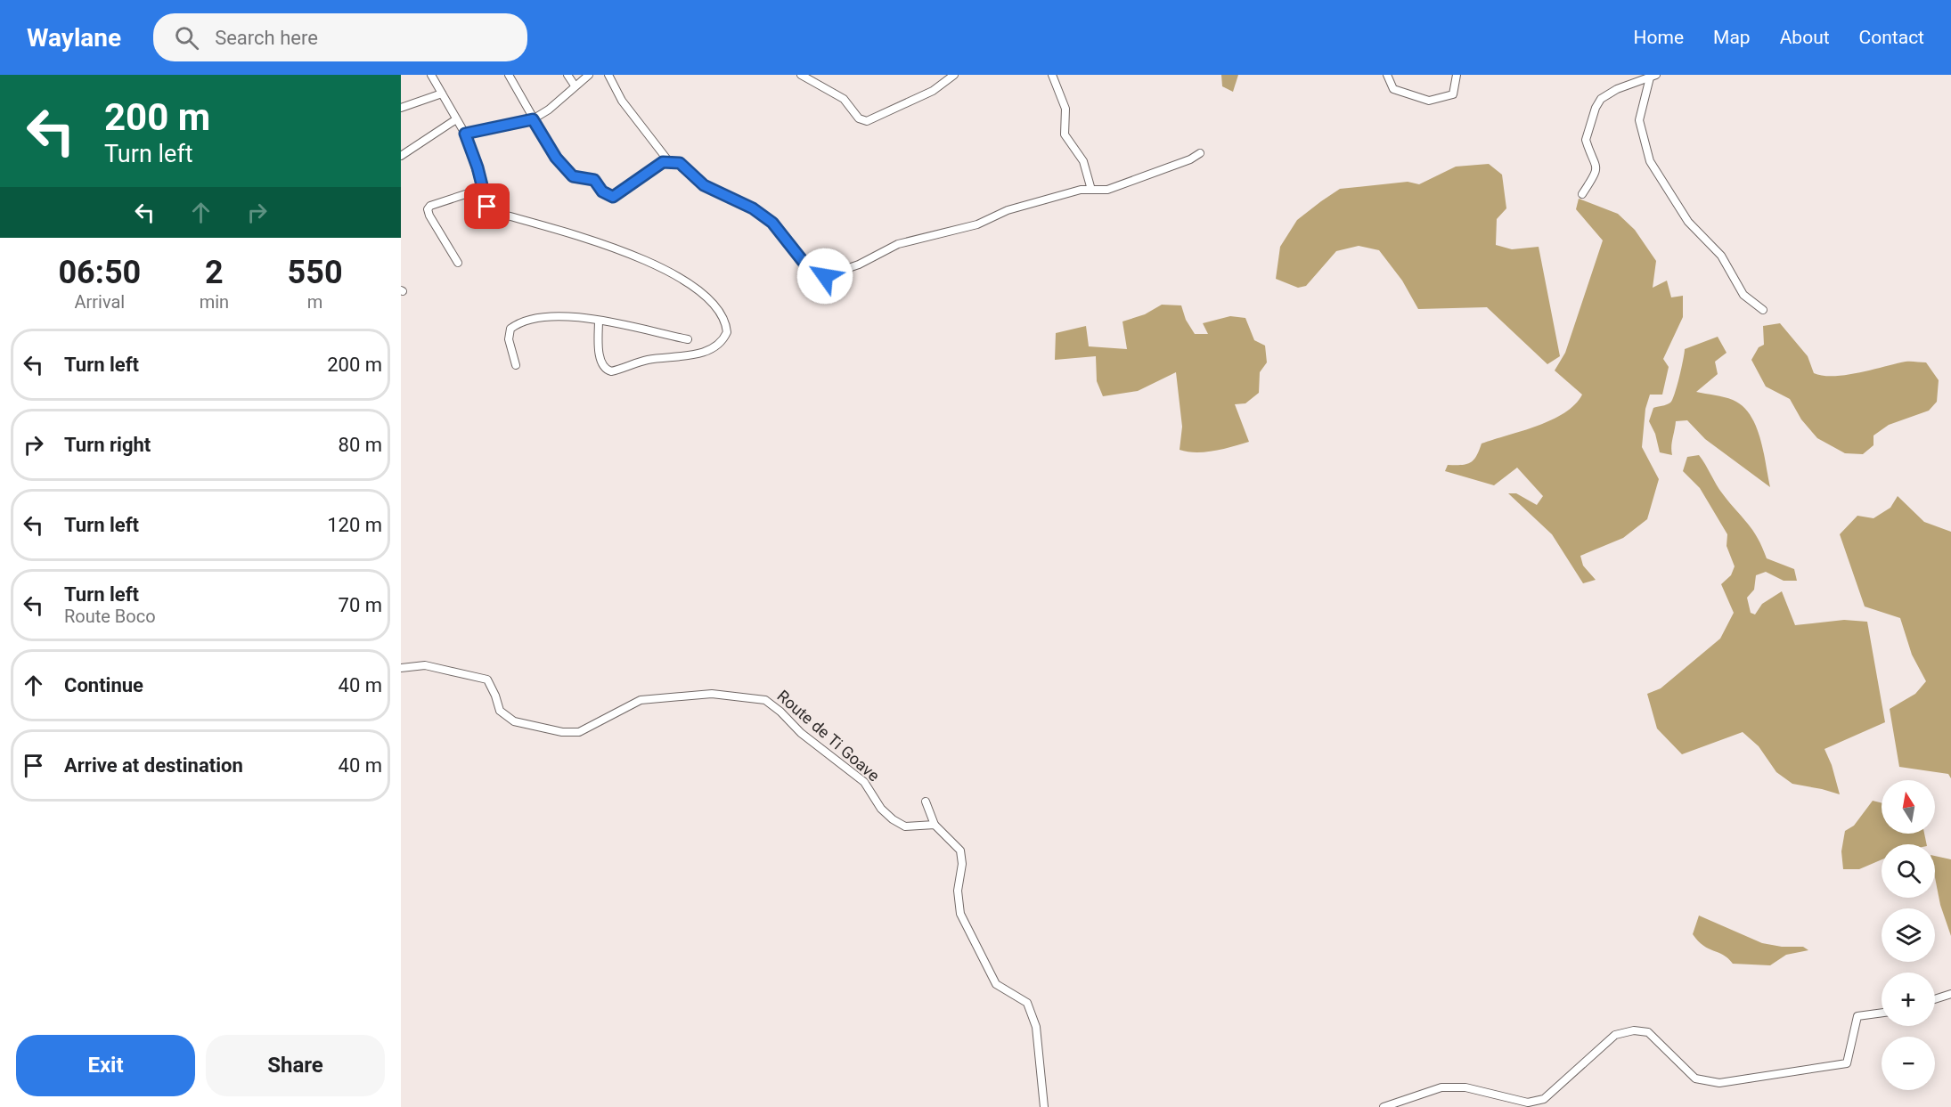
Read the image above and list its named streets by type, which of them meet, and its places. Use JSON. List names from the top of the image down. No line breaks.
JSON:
{"streets":{"street":["Route de Ti Goave"]},"north":"top","page":{"header":"Waylane","search":"Search here","nav":["Home","Map","About","Contact"],"turn":["200 m","Turn left"],"eta":["06:50","Arrival","2","min","550","m"],"list":[{"name":"Turn left","value":"200 m"},{"name":"Turn right","value":"80 m"},{"name":"Turn left","value":"120 m"},{"name":"Turn left","note":"Route Boco","value":"70 m"},{"name":"Continue","value":"40 m"},{"name":"Arrive at destination","value":"40 m"}],"map_buttons":["+","−"],"buttons":["Exit","Share"]}}
